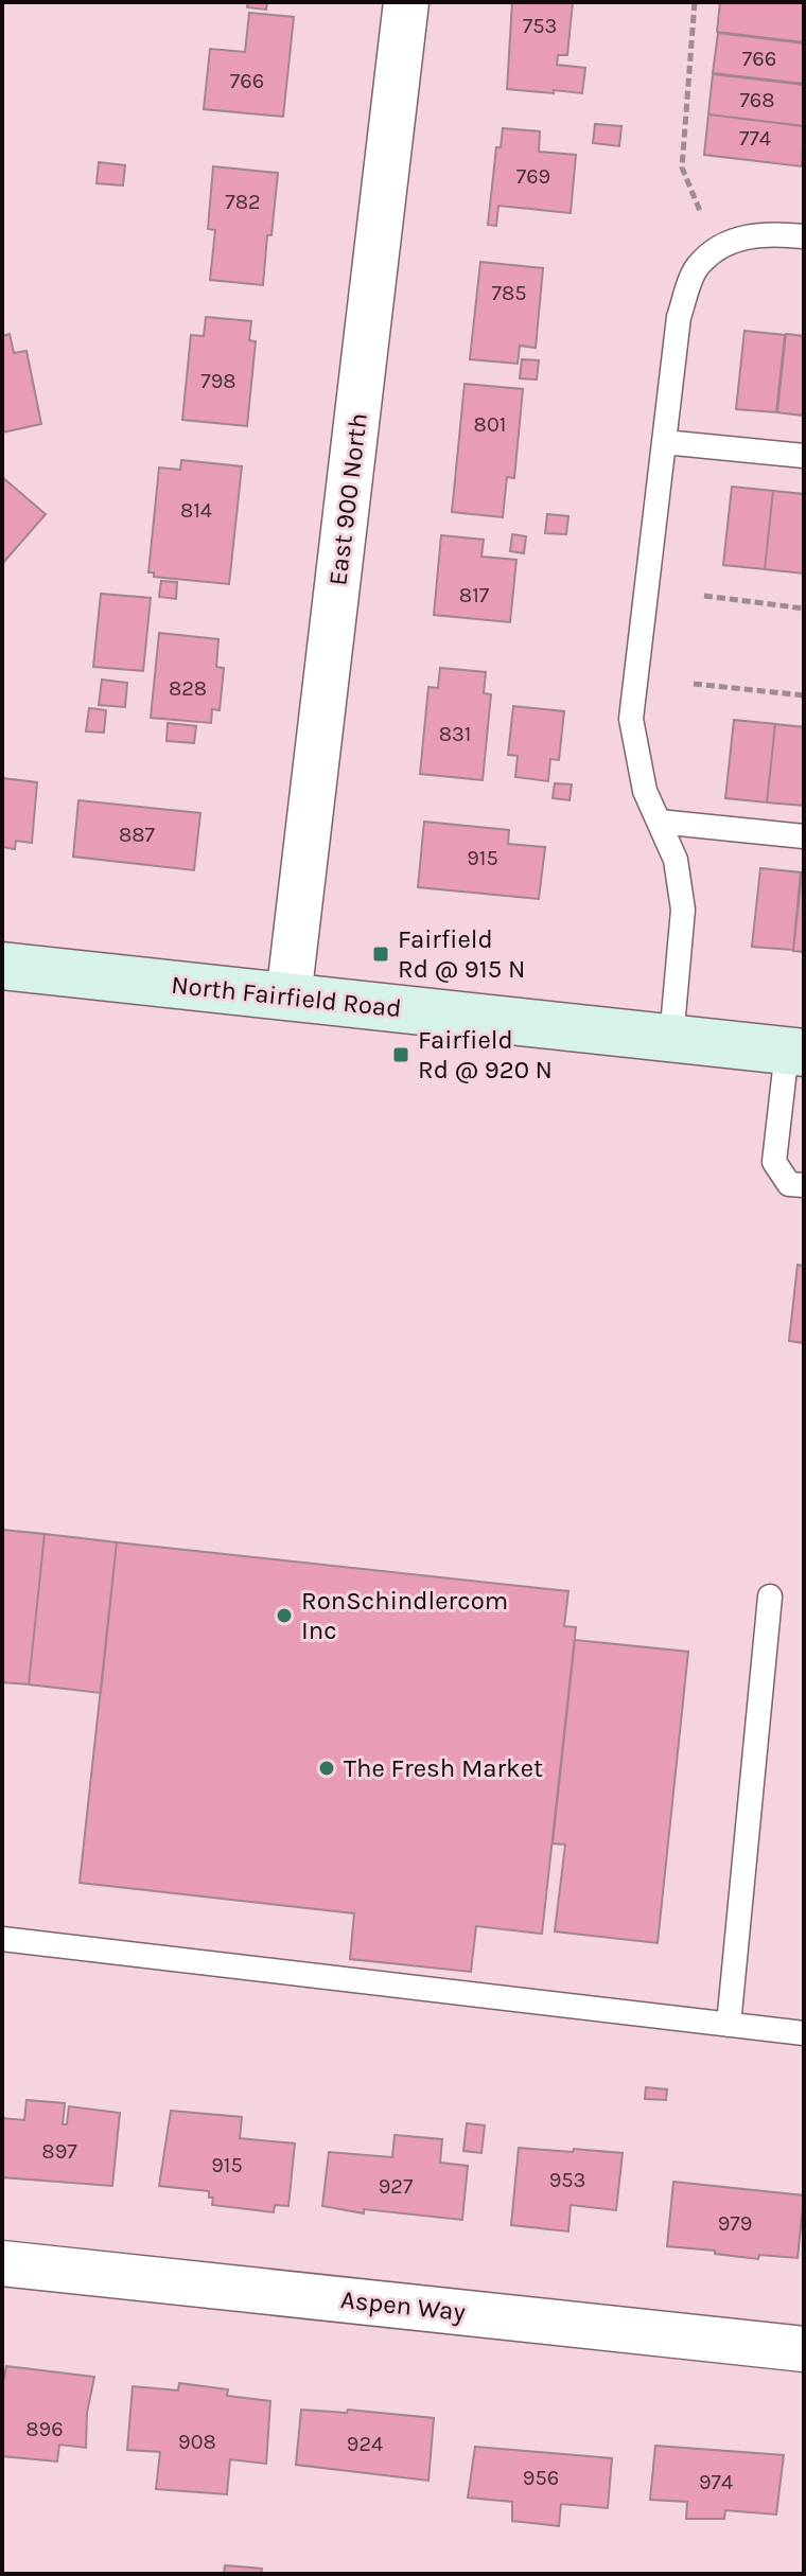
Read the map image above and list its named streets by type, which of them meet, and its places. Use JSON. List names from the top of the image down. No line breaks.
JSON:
{"streets":{"main road":["North Fairfield Road"],"street":["East 900 North","Aspen Way"]},"crossings":[["East 900 North","North Fairfield Road"]],"places":{"transit":["Fairfield Rd @ 915 N","Fairfield Rd @ 920 N"],"other":["RonSchindlercom Inc","The Fresh Market"]},"house_numbers":["753","766","766","768","774","769","782","785","798","801","814","817","828","831","887","915","897","915","953","927","979","896","908","924","956","974"]}
